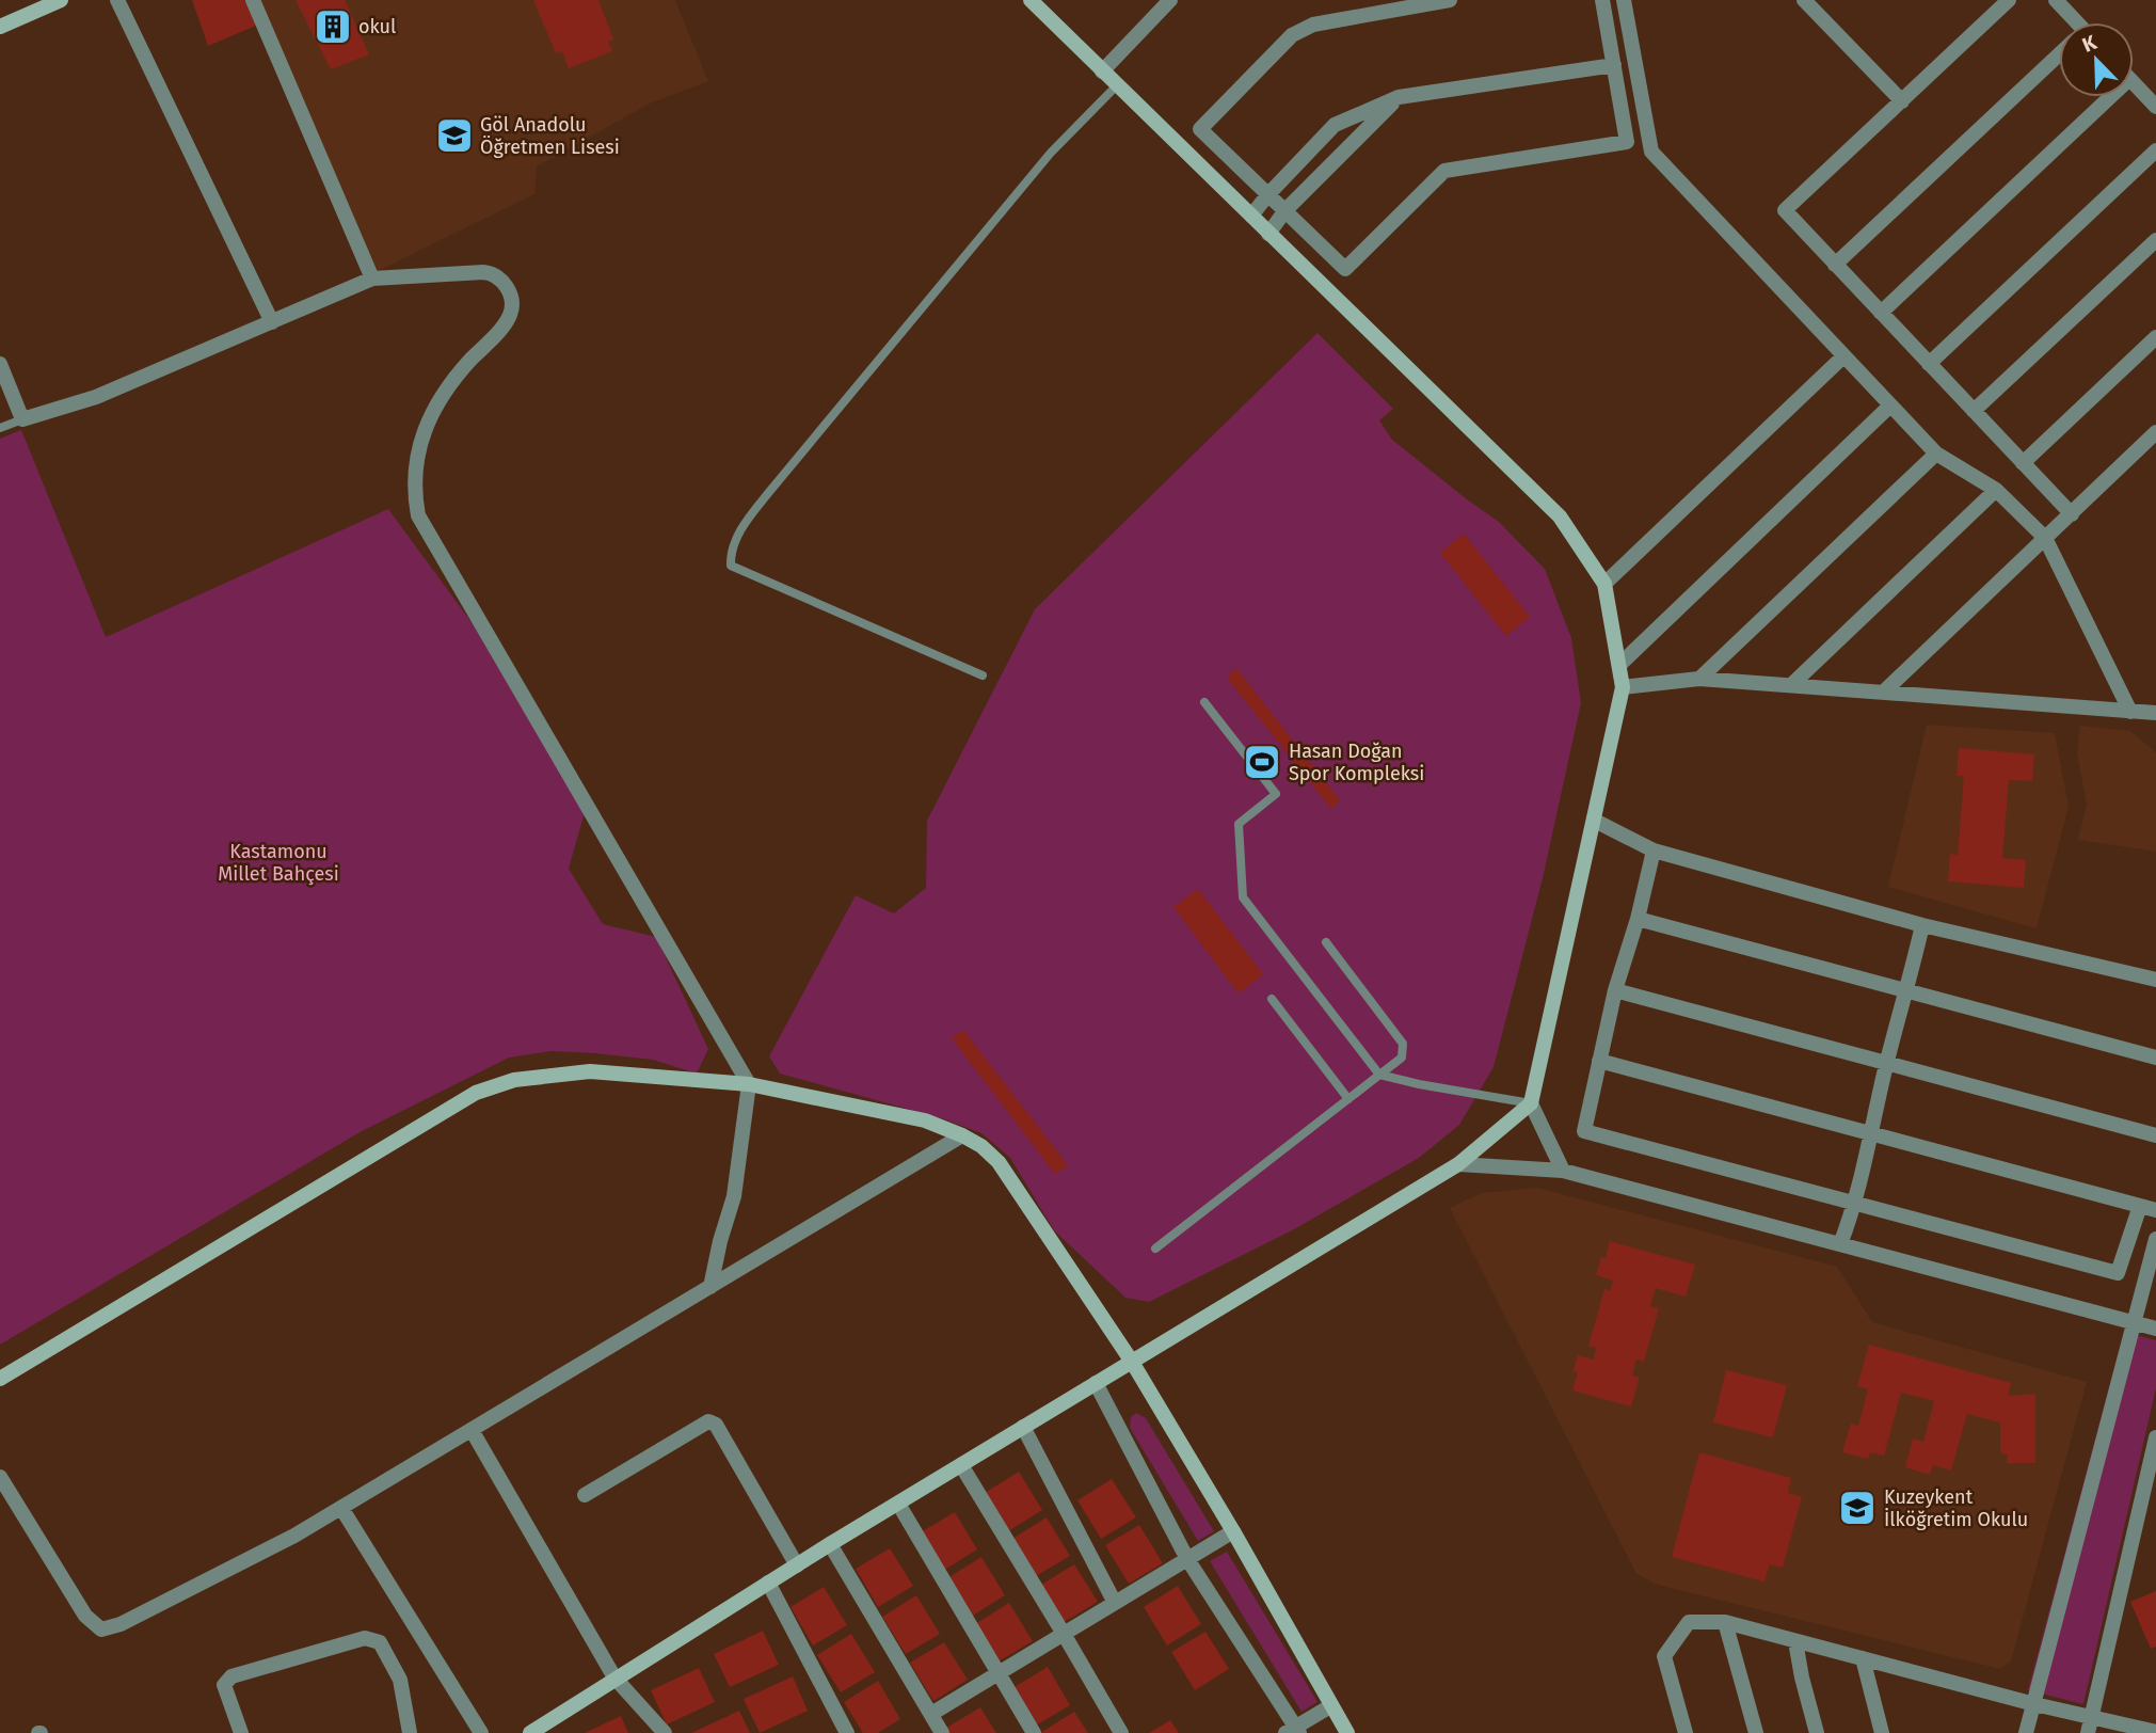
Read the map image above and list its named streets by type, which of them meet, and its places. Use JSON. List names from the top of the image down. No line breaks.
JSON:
{"parks":["Kastamonu Millet Bahçesi"],"places":{"building":["okul"],"school or university":["Göl Anadolu Öğretmen Lisesi","Kuzeykent İlköğretim Okulu"],"sports":["Hasan Doğan Spor Kompleksi"]},"north":"top left"}
